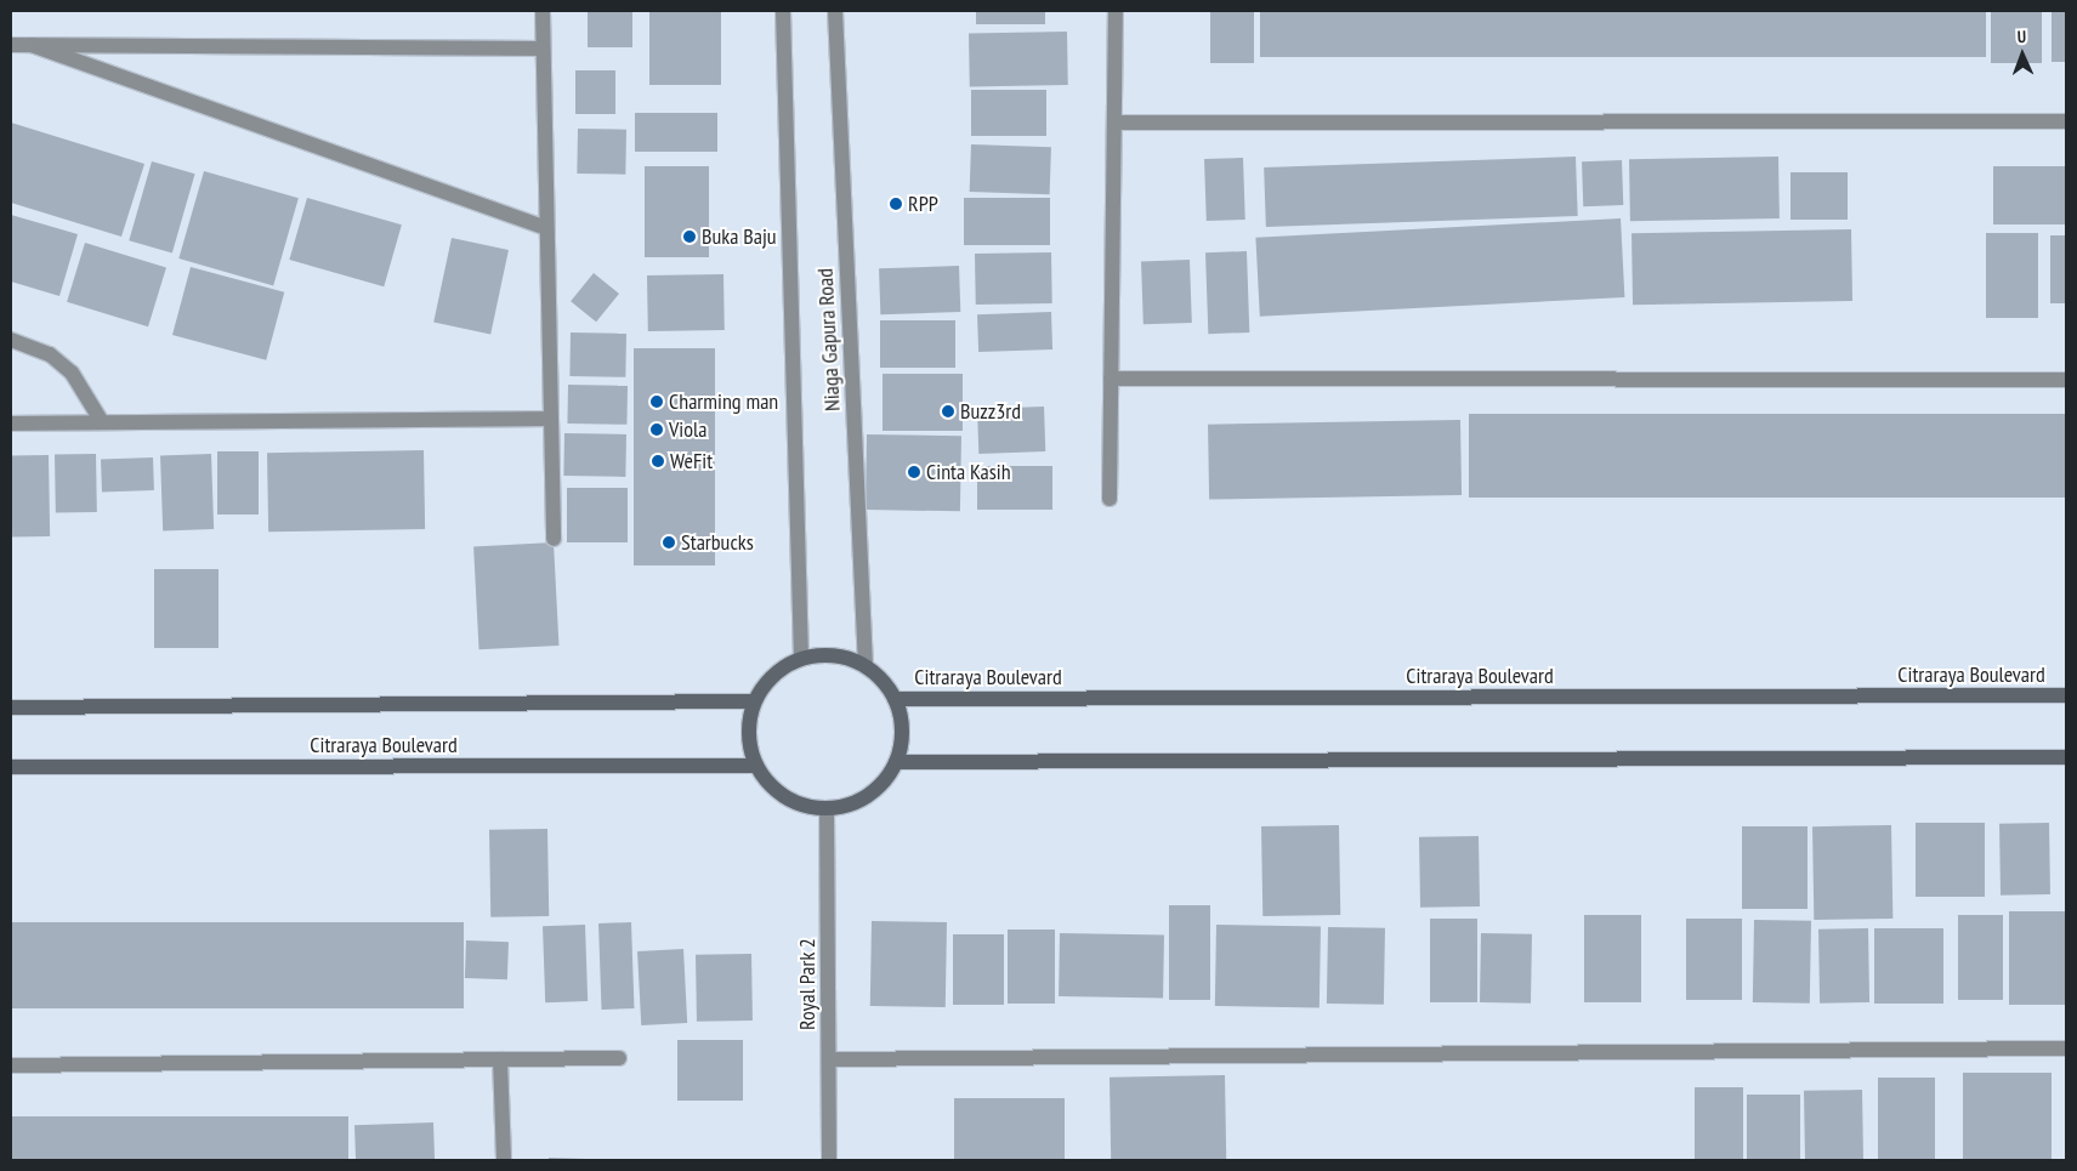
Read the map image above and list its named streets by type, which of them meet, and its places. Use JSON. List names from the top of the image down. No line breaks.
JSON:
{"streets":{"main road":["Citraraya Boulevard"],"street":["Niaga Gapura Road","Royal Park 2"]},"crossings":[["Niaga Gapura Road","Citraraya Boulevard"],["Niaga Gapura Road","Royal Park 2"],["Citraraya Boulevard","Royal Park 2"]],"places":["RPP","Buka Baju","Charming man","Buzz3rd","Viola","WeFit","Cinta Kasih","Starbucks"],"north":"top"}
